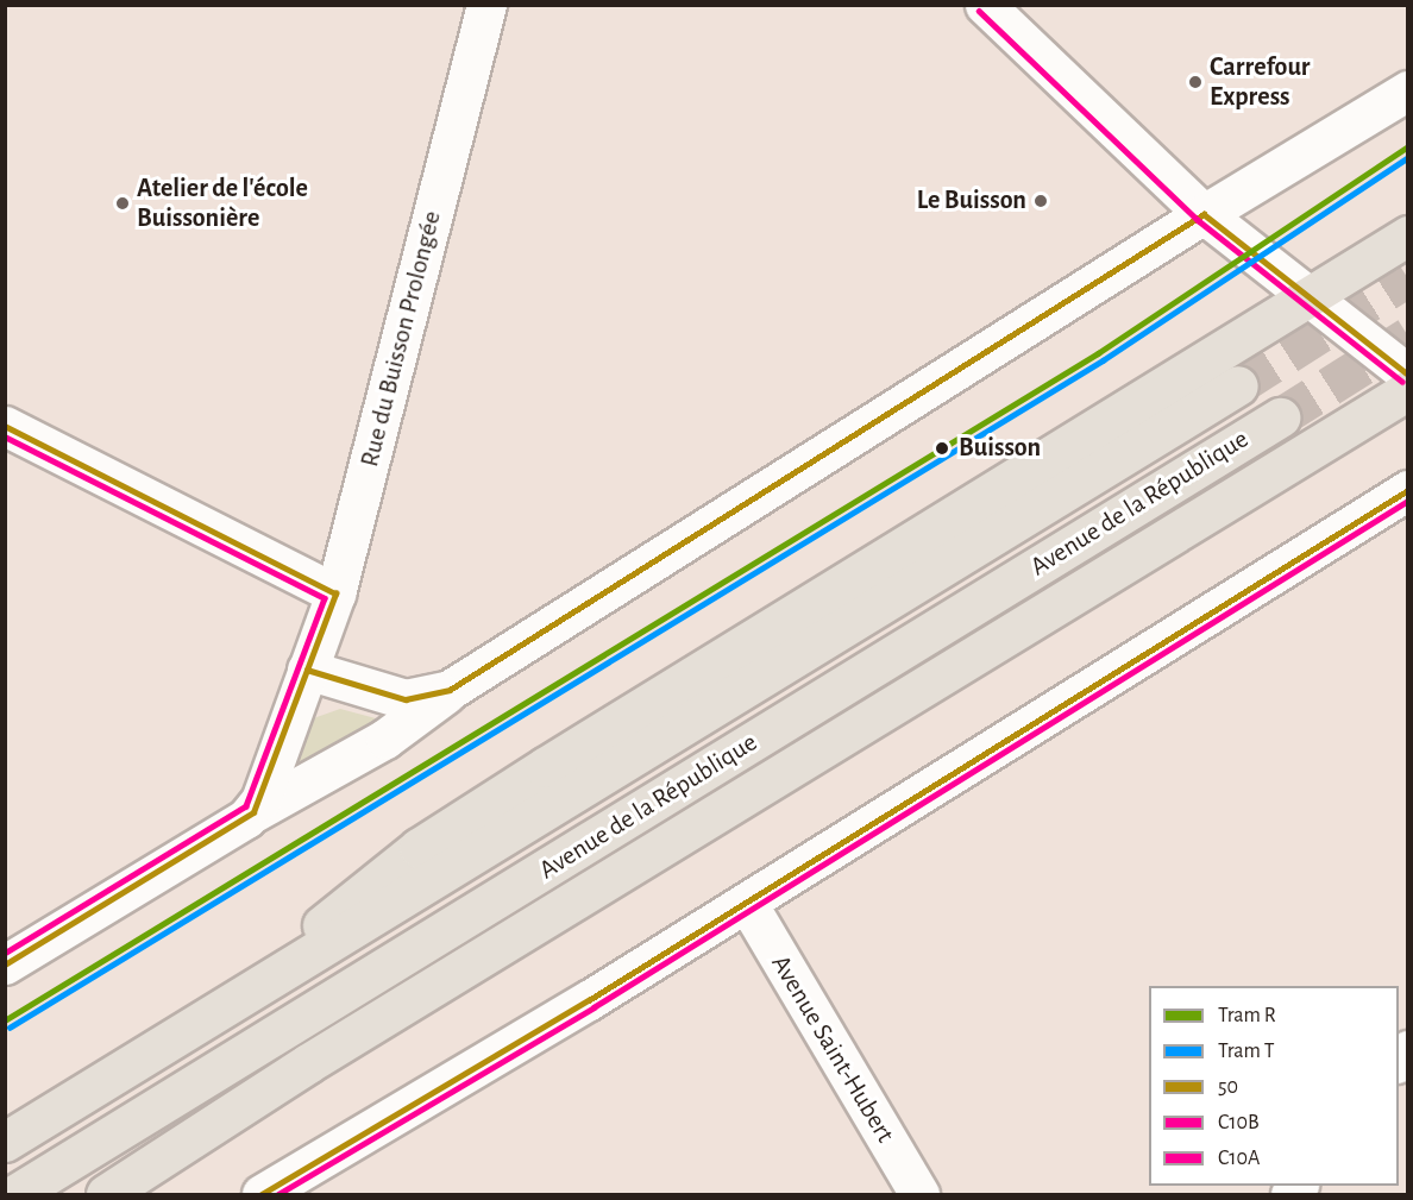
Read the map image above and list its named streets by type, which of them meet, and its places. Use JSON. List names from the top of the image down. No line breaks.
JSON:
{"streets":{"main road":["Avenue de la République"],"street":["Rue du Buisson Prolongée","Avenue Saint-Hubert"]},"places":["Carrefour Express","Le Buisson","Atelier de l'école Buissonière","Buisson"],"lines":["transit line C10B","tram line R","tram line T","transit line 50","transit line C10A"],"legend":["Tram R","Tram T","50","C10B","C10A"]}
